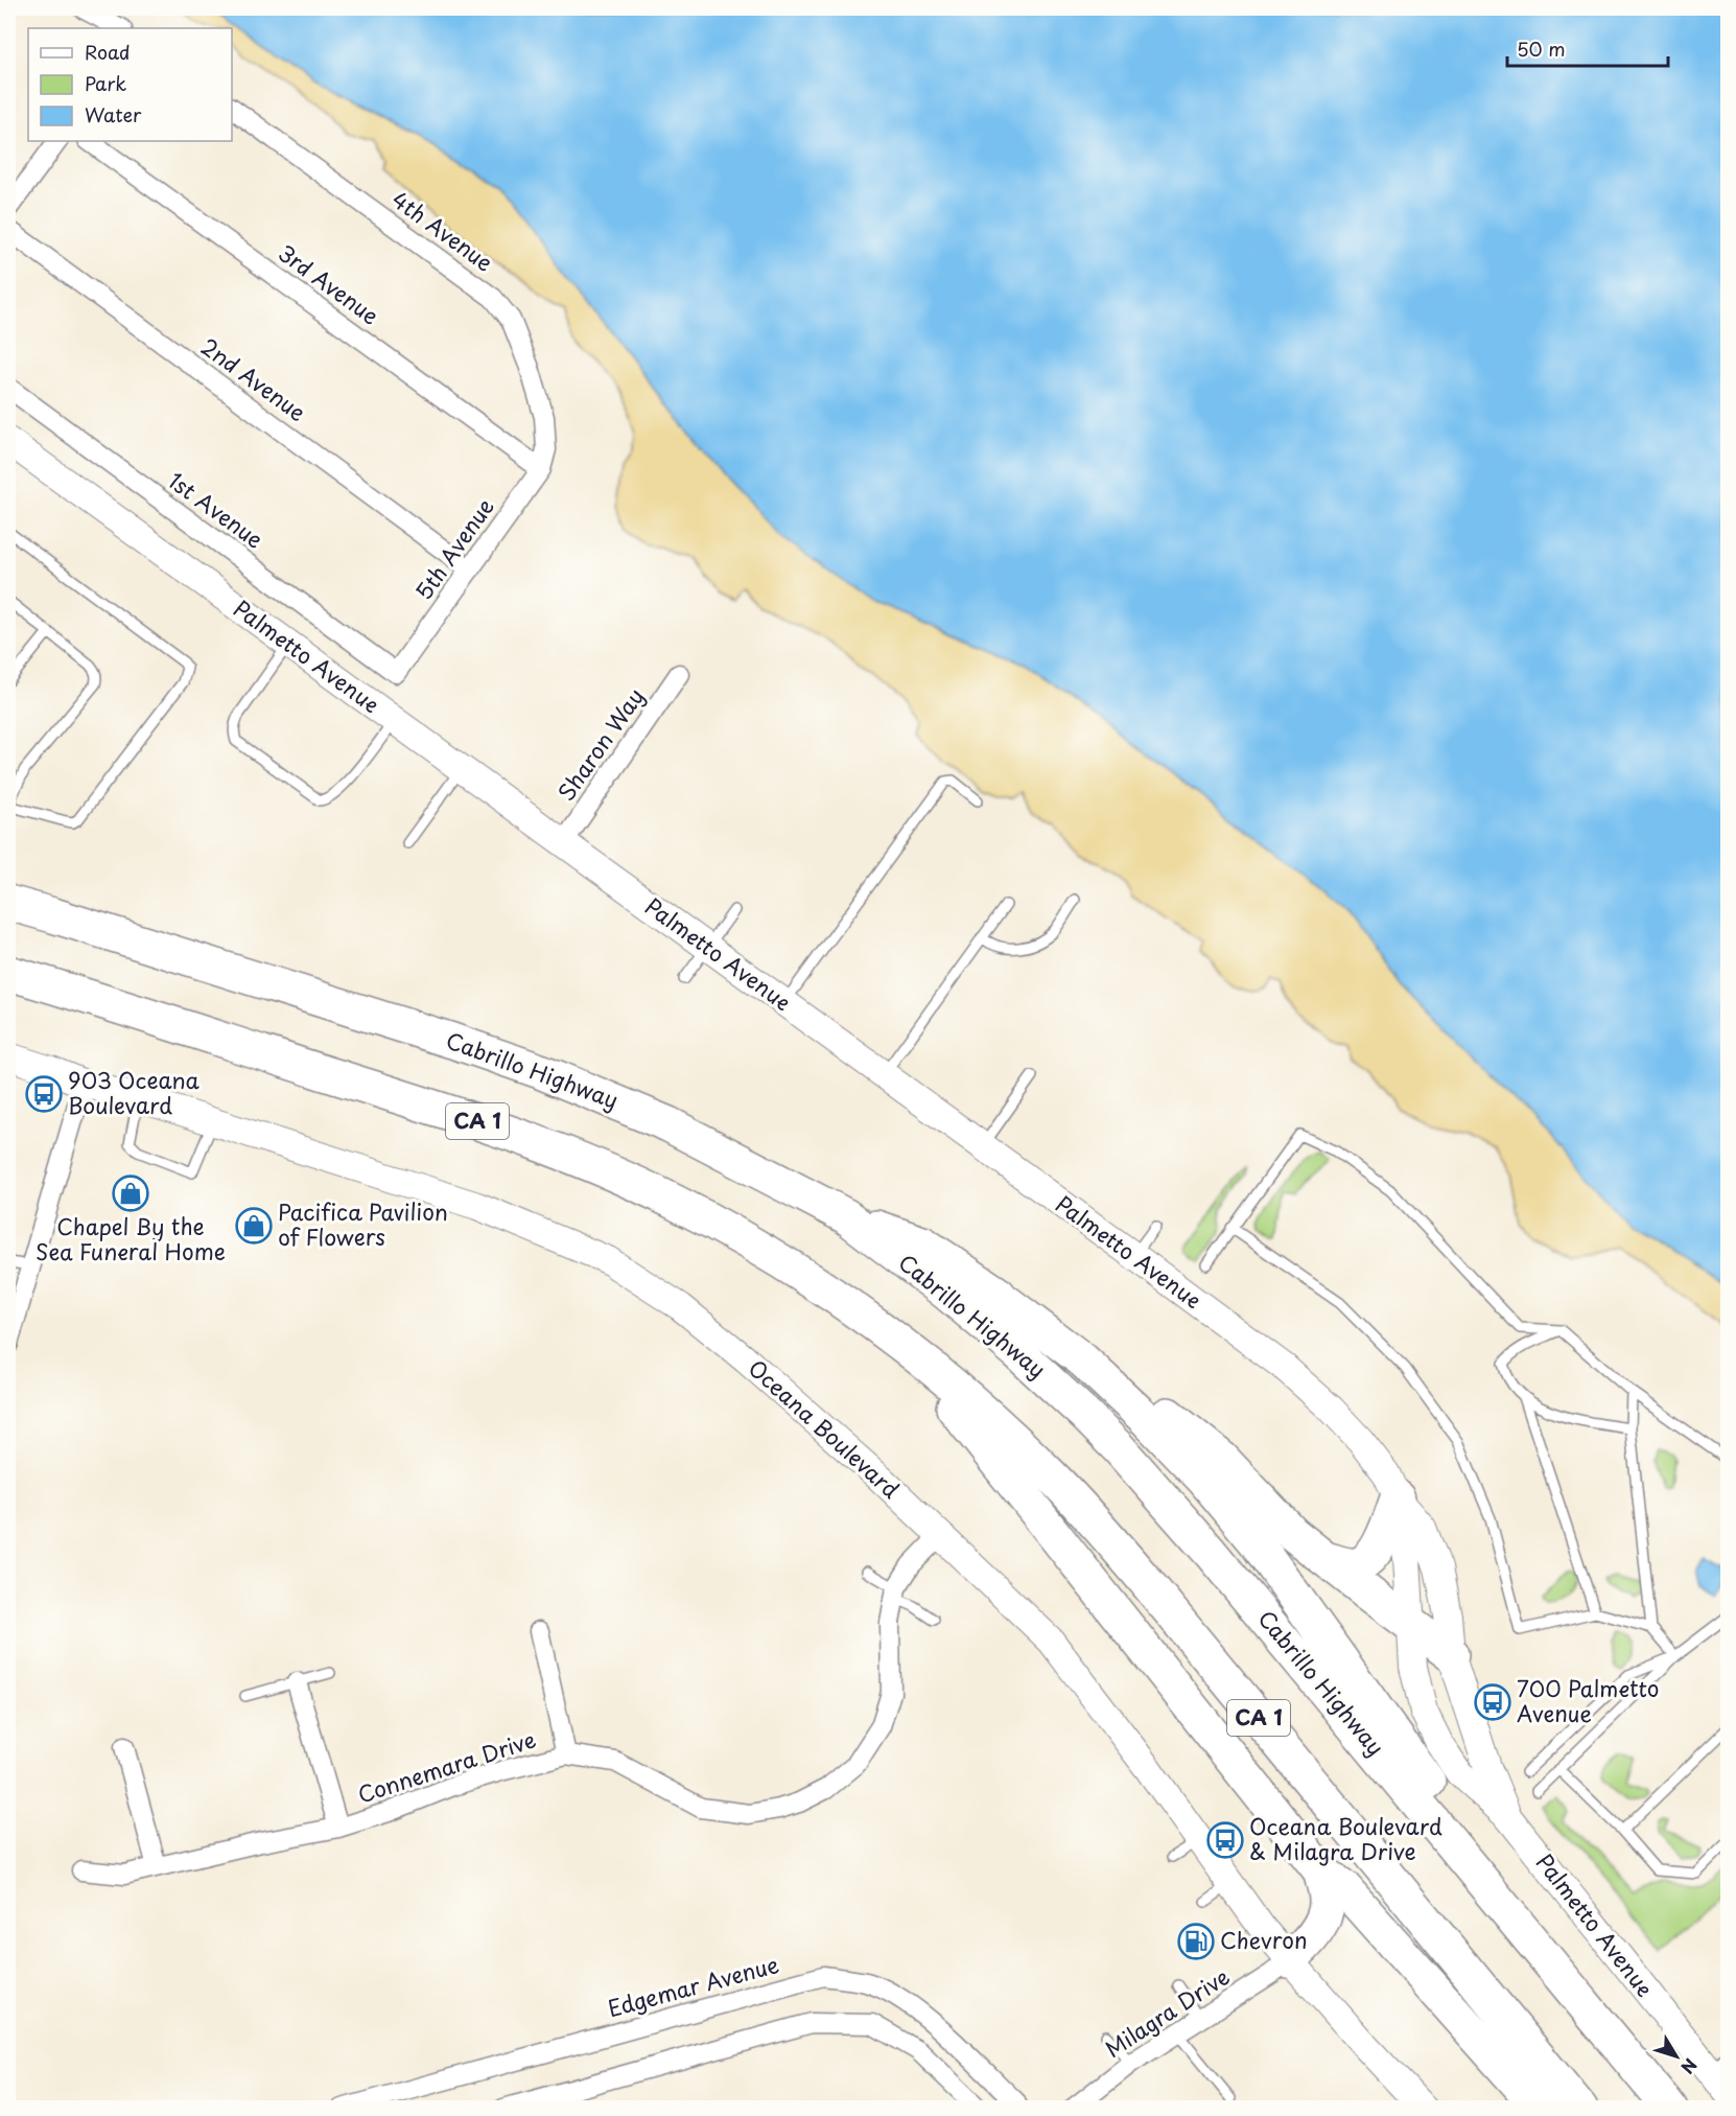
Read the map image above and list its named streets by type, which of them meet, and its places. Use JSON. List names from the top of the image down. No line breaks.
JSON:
{"streets":{"highway":["Cabrillo Highway","CA 1"],"street":["4th Avenue","3rd Avenue","2nd Avenue","1st Avenue","5th Avenue","Palmetto Avenue","Sharon Way","Oceana Boulevard","Connemara Drive","Edgemar Avenue","Milagra Drive"]},"crossings":[["4th Avenue","5th Avenue"],["3rd Avenue","5th Avenue"],["2nd Avenue","5th Avenue"],["1st Avenue","5th Avenue"],["Palmetto Avenue","Sharon Way"],["Oceana Boulevard","Connemara Drive"],["Oceana Boulevard","Milagra Drive"]],"places":{"bus stop":["903 Oceana Boulevard","700 Palmetto Avenue","Oceana Boulevard & Milagra Drive"],"shop":["Chapel By the Sea Funeral Home","Pacifica Pavilion of Flowers"],"fuel station":["Chevron"]},"legend":["Road","Park","Water"],"scale_bar":"50 m","north":"bottom right"}
